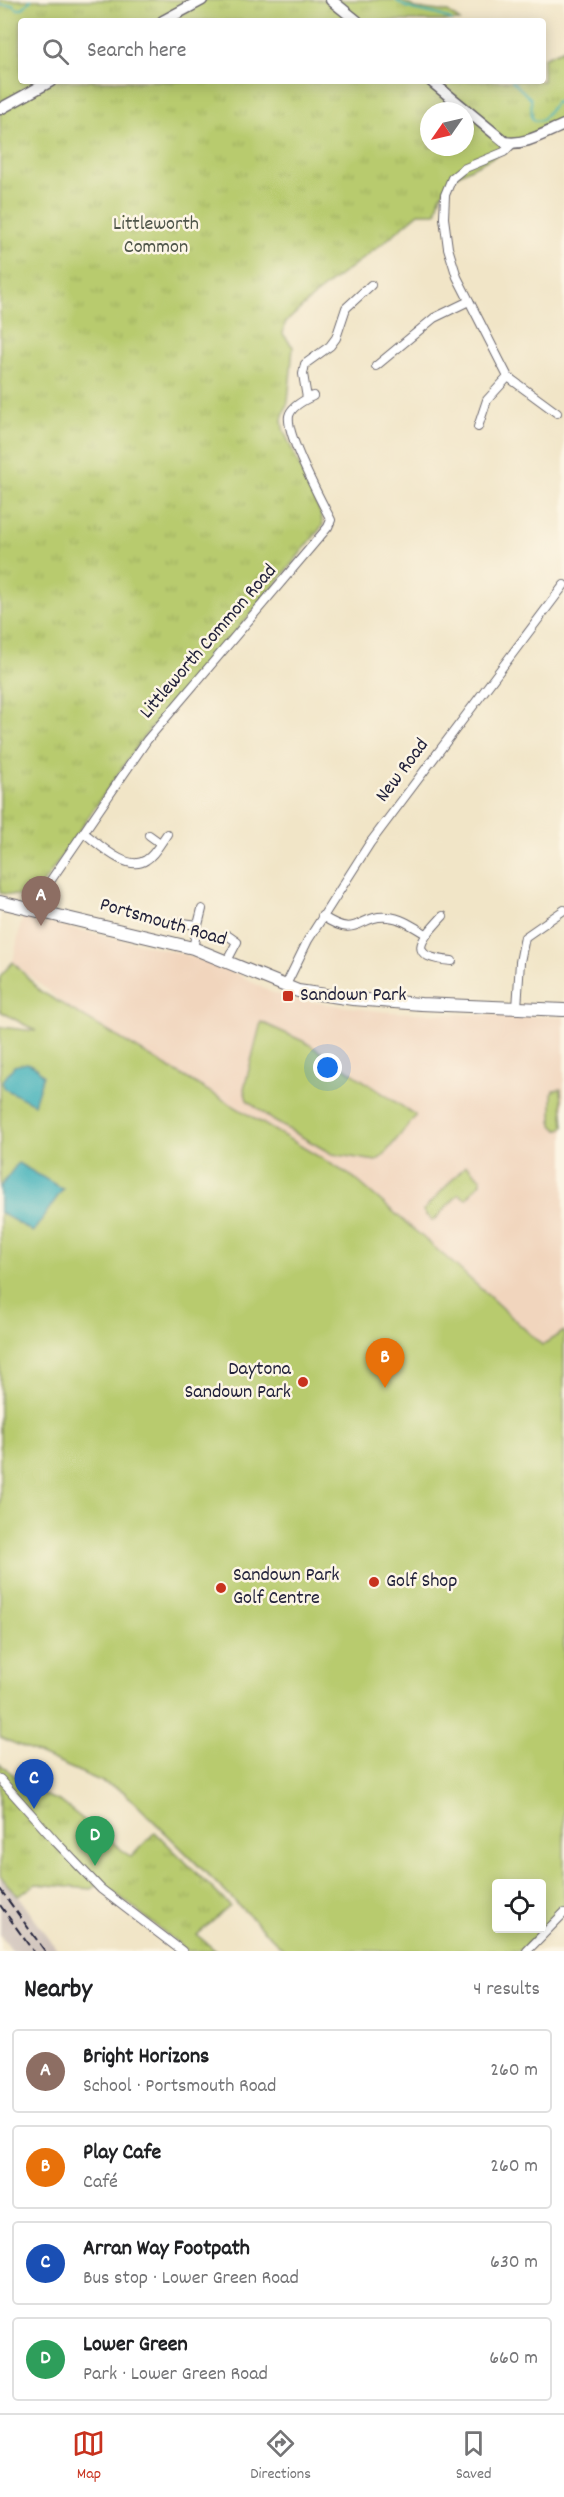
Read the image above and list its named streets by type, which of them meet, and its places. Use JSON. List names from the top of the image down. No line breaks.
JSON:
{"streets":{"main road":["Portsmouth Road"],"street":["Littleworth Common Road","New Road"]},"crossings":[["Littleworth Common Road","Portsmouth Road"],["New Road","Portsmouth Road"]],"parks":["Littleworth Common"],"places":{"transit":["Sandown Park"],"other":["Daytona Sandown Park","Golf Shop","Sandown Park Golf Centre"]},"north":"bottom left","page":{"search":"Search here","pins":["A","B","C","D"],"heading":["Nearby","4 results"],"list":[{"mark":"A","name":"Bright Horizons","note":"School · Portsmouth Road","value":"260 m"},{"mark":"B","name":"Play Cafe","note":"Café","value":"260 m"},{"mark":"C","name":"Arran Way Footpath","note":"Bus stop · Lower Green Road","value":"630 m"},{"mark":"D","name":"Lower Green","note":"Park · Lower Green Road","value":"660 m"}],"nav":["Map","Directions","Saved"]}}
